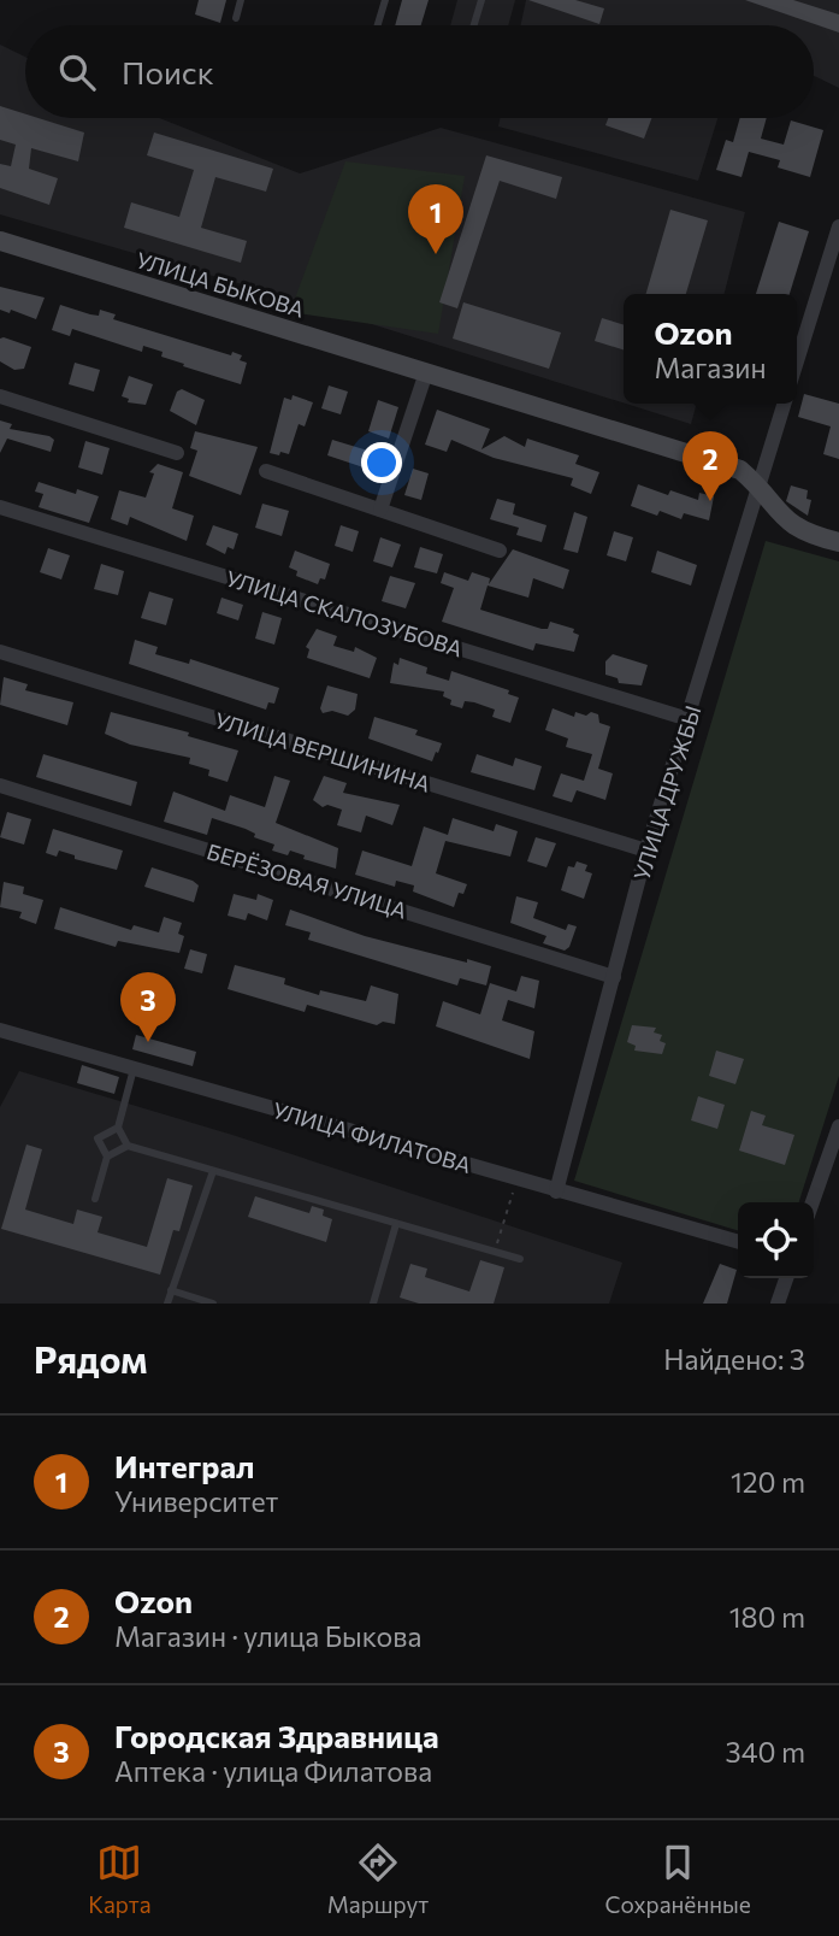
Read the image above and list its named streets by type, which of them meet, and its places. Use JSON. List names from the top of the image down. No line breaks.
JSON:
{"streets":{"street":["УЛИЦА БЫКОВА","УЛИЦА СКАЛОЗУБОВА","УЛИЦА ВЕРШИНИНА","УЛИЦА ДРУЖБЫ","БЕРЁЗОВАЯ УЛИЦА","УЛИЦА ФИЛАТОВА"]},"crossings":[["УЛИЦА БЫКОВА","УЛИЦА ДРУЖБЫ"],["УЛИЦА СКАЛОЗУБОВА","УЛИЦА ДРУЖБЫ"],["УЛИЦА ВЕРШИНИНА","УЛИЦА ДРУЖБЫ"],["УЛИЦА ДРУЖБЫ","БЕРЁЗОВАЯ УЛИЦА"],["УЛИЦА ДРУЖБЫ","УЛИЦА ФИЛАТОВА"]],"page":{"search":"Поиск","pins":["1","2","3"],"popup":["Ozon","Магазин"],"heading":["Рядом","Найдено: 3"],"list":[{"mark":"1","name":"Интеграл","note":"Университет","value":"120 m"},{"mark":"2","name":"Ozon","note":"Магазин · улица Быкова","value":"180 m"},{"mark":"3","name":"Городская Здравница","note":"Аптека · улица Филатова","value":"340 m"}],"nav":["Карта","Маршрут","Сохранённые"]}}
